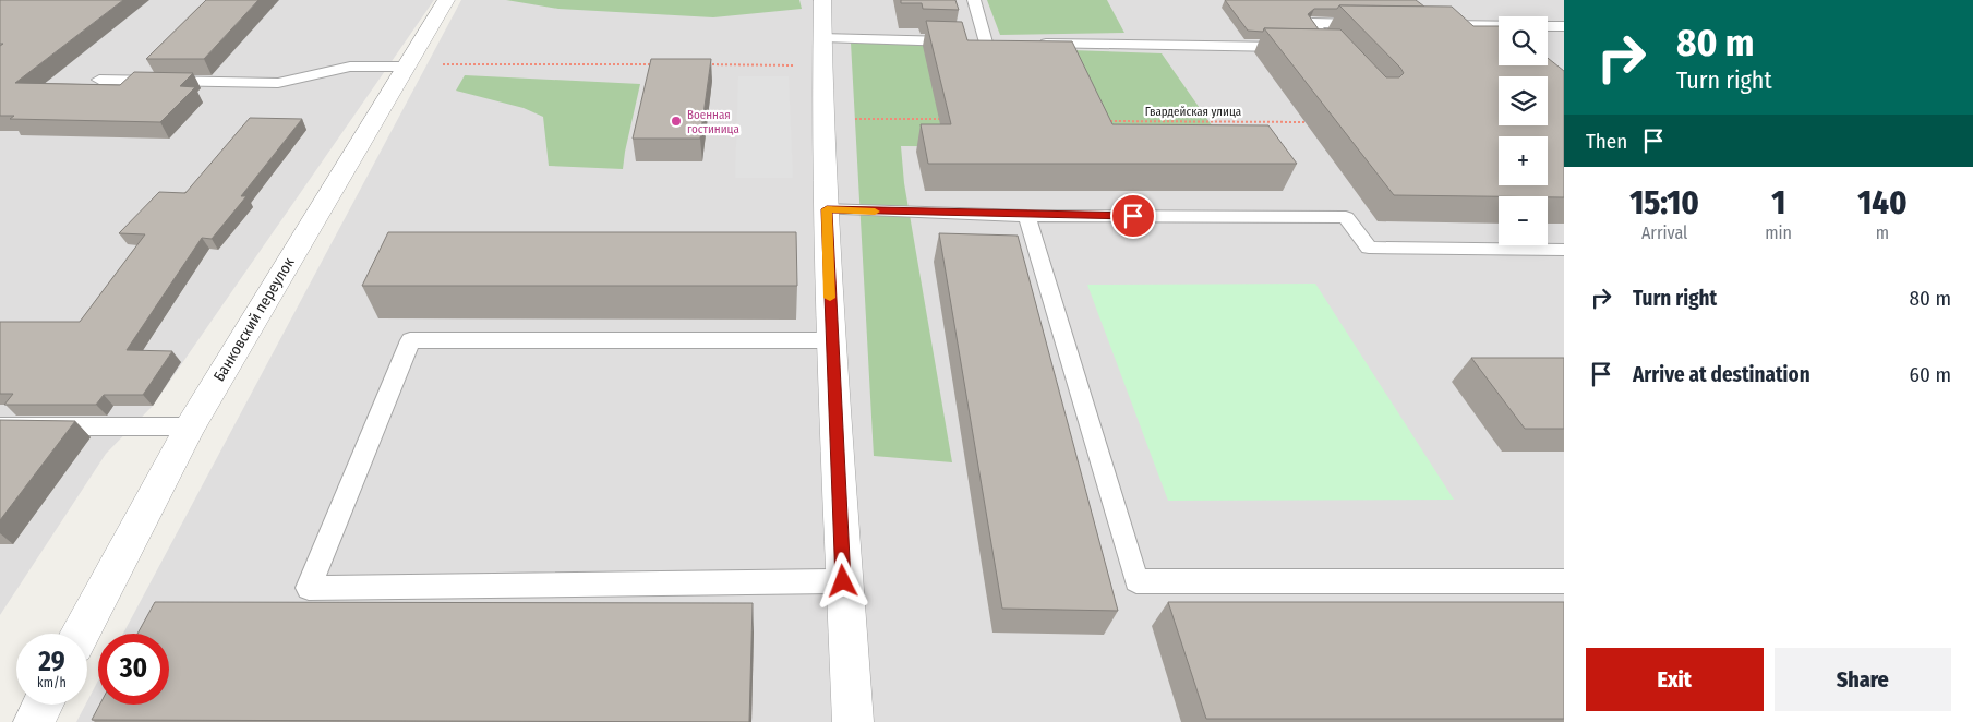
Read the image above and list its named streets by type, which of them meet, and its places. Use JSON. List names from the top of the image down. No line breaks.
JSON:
{"streets":{"street":["Банковский переулок"],"path":["Гвардейская улица"]},"places":["Военная гостиница"],"page":{"turn":["80 m","Turn right"],"map_buttons":["+","−"],"then":"Then","eta":["15:10","Arrival","1","min","140","m"],"list":[{"name":"Turn right","value":"80 m"},{"name":"Arrive at destination","value":"60 m"}],"speed":"29 km/h","limit":"30","buttons":["Exit","Share"]}}
